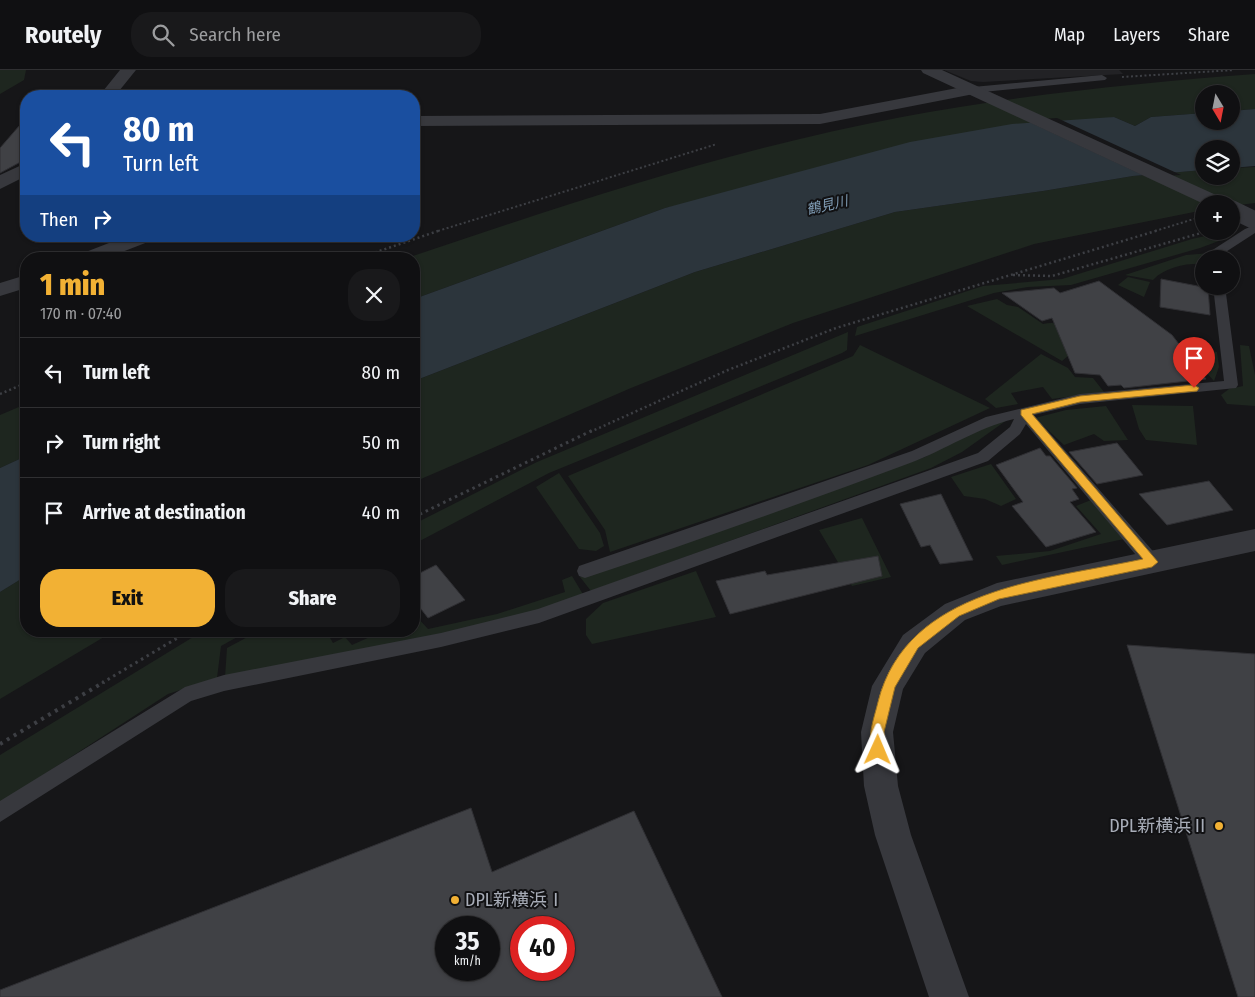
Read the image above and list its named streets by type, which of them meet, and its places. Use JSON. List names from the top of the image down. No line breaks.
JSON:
{"water":["鶴見川"],"places":["DPL新横浜Ⅱ","DPL新横浜Ⅰ"],"north":"bottom","page":{"header":"Routely","search":"Search here","nav":["Map","Layers","Share"],"map_buttons":["+","−"],"turn":["80 m","Turn left"],"then":"Then","heading":["1 min","170 m · 07:40"],"list":[{"name":"Turn left","value":"80 m"},{"name":"Turn right","value":"50 m"},{"name":"Arrive at destination","value":"40 m"}],"buttons":["Exit","Share"],"speed":"35 km/h","limit":"40"}}
